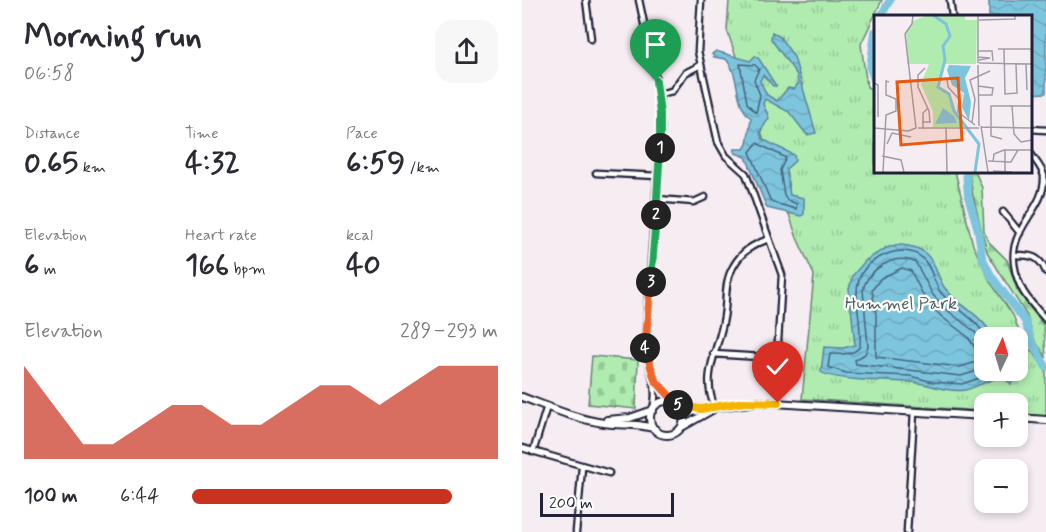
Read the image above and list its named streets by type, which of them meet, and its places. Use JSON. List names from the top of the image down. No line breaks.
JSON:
{"parks":["Hummel Park"],"scale_bar":"200 m","north":"top","page":{"heading":["Morning run","06:58"],"stats":[["Distance","0.65 km"],["Time","4:32"],["Pace","6:59 /km"],["Elevation","6 m"],["Heart rate","166 bpm"],["kcal","40"]],"pins":["1","2","3","4","5"],"chart":["Elevation","289–293 m"],"map_buttons":["+","−"],"list":[{"name":"100 m","note":"6:44"}],"scale":"200 m"}}
